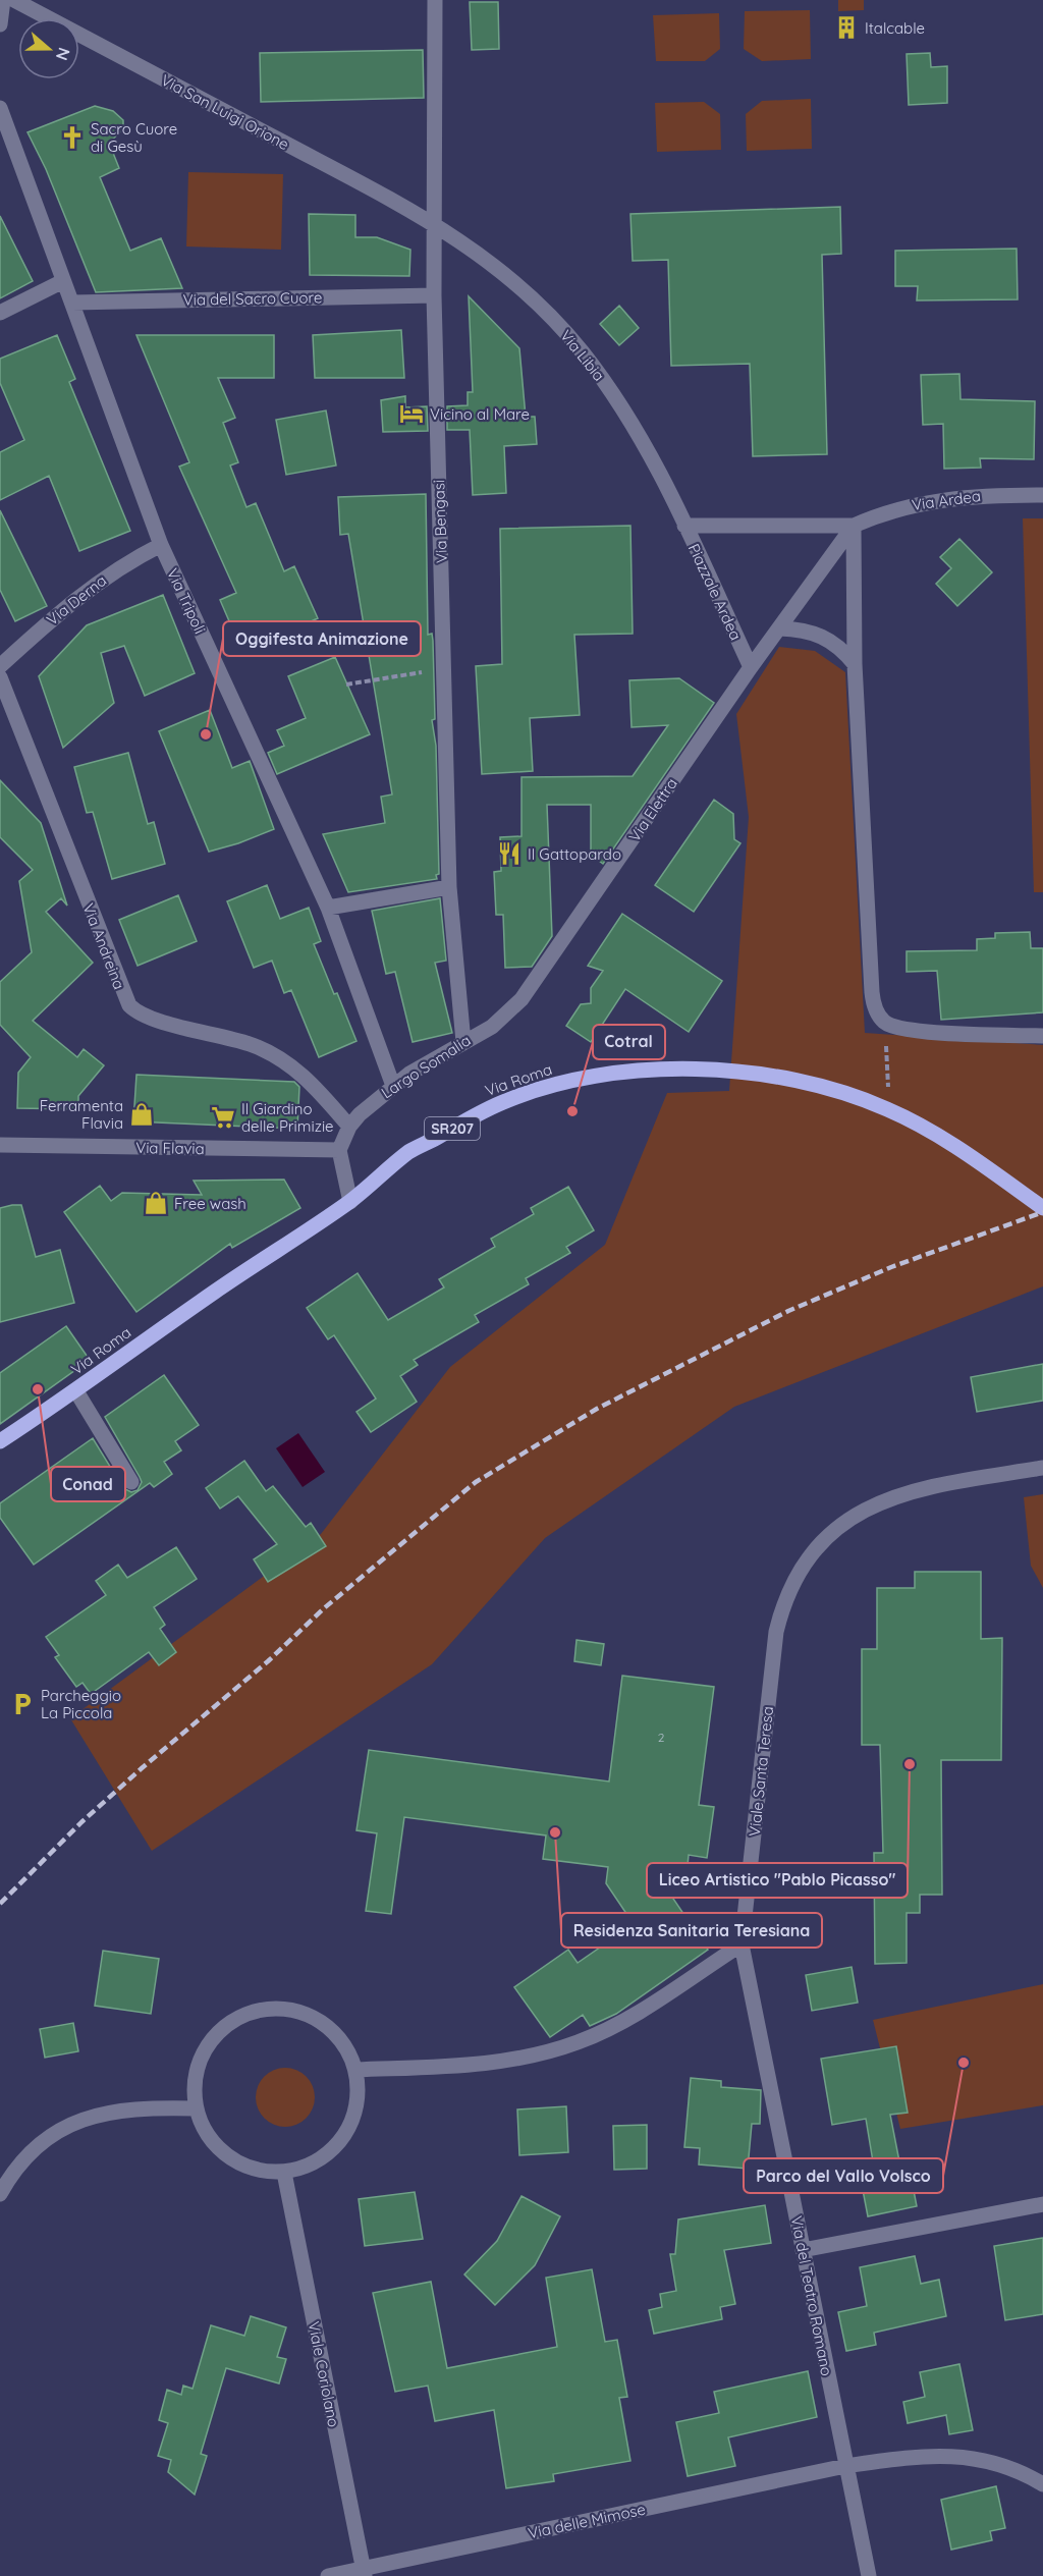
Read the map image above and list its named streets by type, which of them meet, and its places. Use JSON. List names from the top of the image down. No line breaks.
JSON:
{"streets":{"main road":["Via Roma","SR207"],"street":["Via San Luigi Orione","Via del Sacro Cuore","Via Libia","Via Ardea","Via Bengasi","Piazzale Ardea","Via Derna","Via Tripoli","Via Elettra","Via Andreina","Largo Somalia","Via Flavia","Viale Santa Teresa","Via del Teatro Romano","Viale Coriolano","Via delle Mimose"]},"crossings":[["Via San Luigi Orione","Via Libia"],["Via San Luigi Orione","Via Bengasi"],["Via del Sacro Cuore","Via Bengasi"],["Via del Sacro Cuore","Via Tripoli"],["Via Libia","Via Bengasi"],["Via Libia","Piazzale Ardea"],["Via Ardea","Piazzale Ardea"],["Via Bengasi","Largo Somalia"],["Piazzale Ardea","Via Elettra"],["Via Derna","Via Tripoli"],["Via Tripoli","Largo Somalia"],["Via Elettra","Largo Somalia"],["Via Andreina","Largo Somalia"],["Largo Somalia","Via Flavia"],["Viale Santa Teresa","Via del Teatro Romano"],["Via del Teatro Romano","Via delle Mimose"],["Viale Coriolano","Via delle Mimose"]],"places":{"building":["Italcable"],"church":["Sacro Cuore di Gesù"],"hotel":["Vicino al Mare"],"other":["Oggifesta Animazione","Cotral","Conad","Liceo Artistico \"Pablo Picasso\"","Residenza Sanitaria Teresiana","Parco del Vallo Volsco"],"restaurant":["Il Gattopardo"],"shop":["Ferramenta Flavia","Free wash"],"supermarket":["Il Giardino delle Primizie"],"parking":["Parcheggio La Piccola"]},"house_numbers":["2"],"north":"right"}
